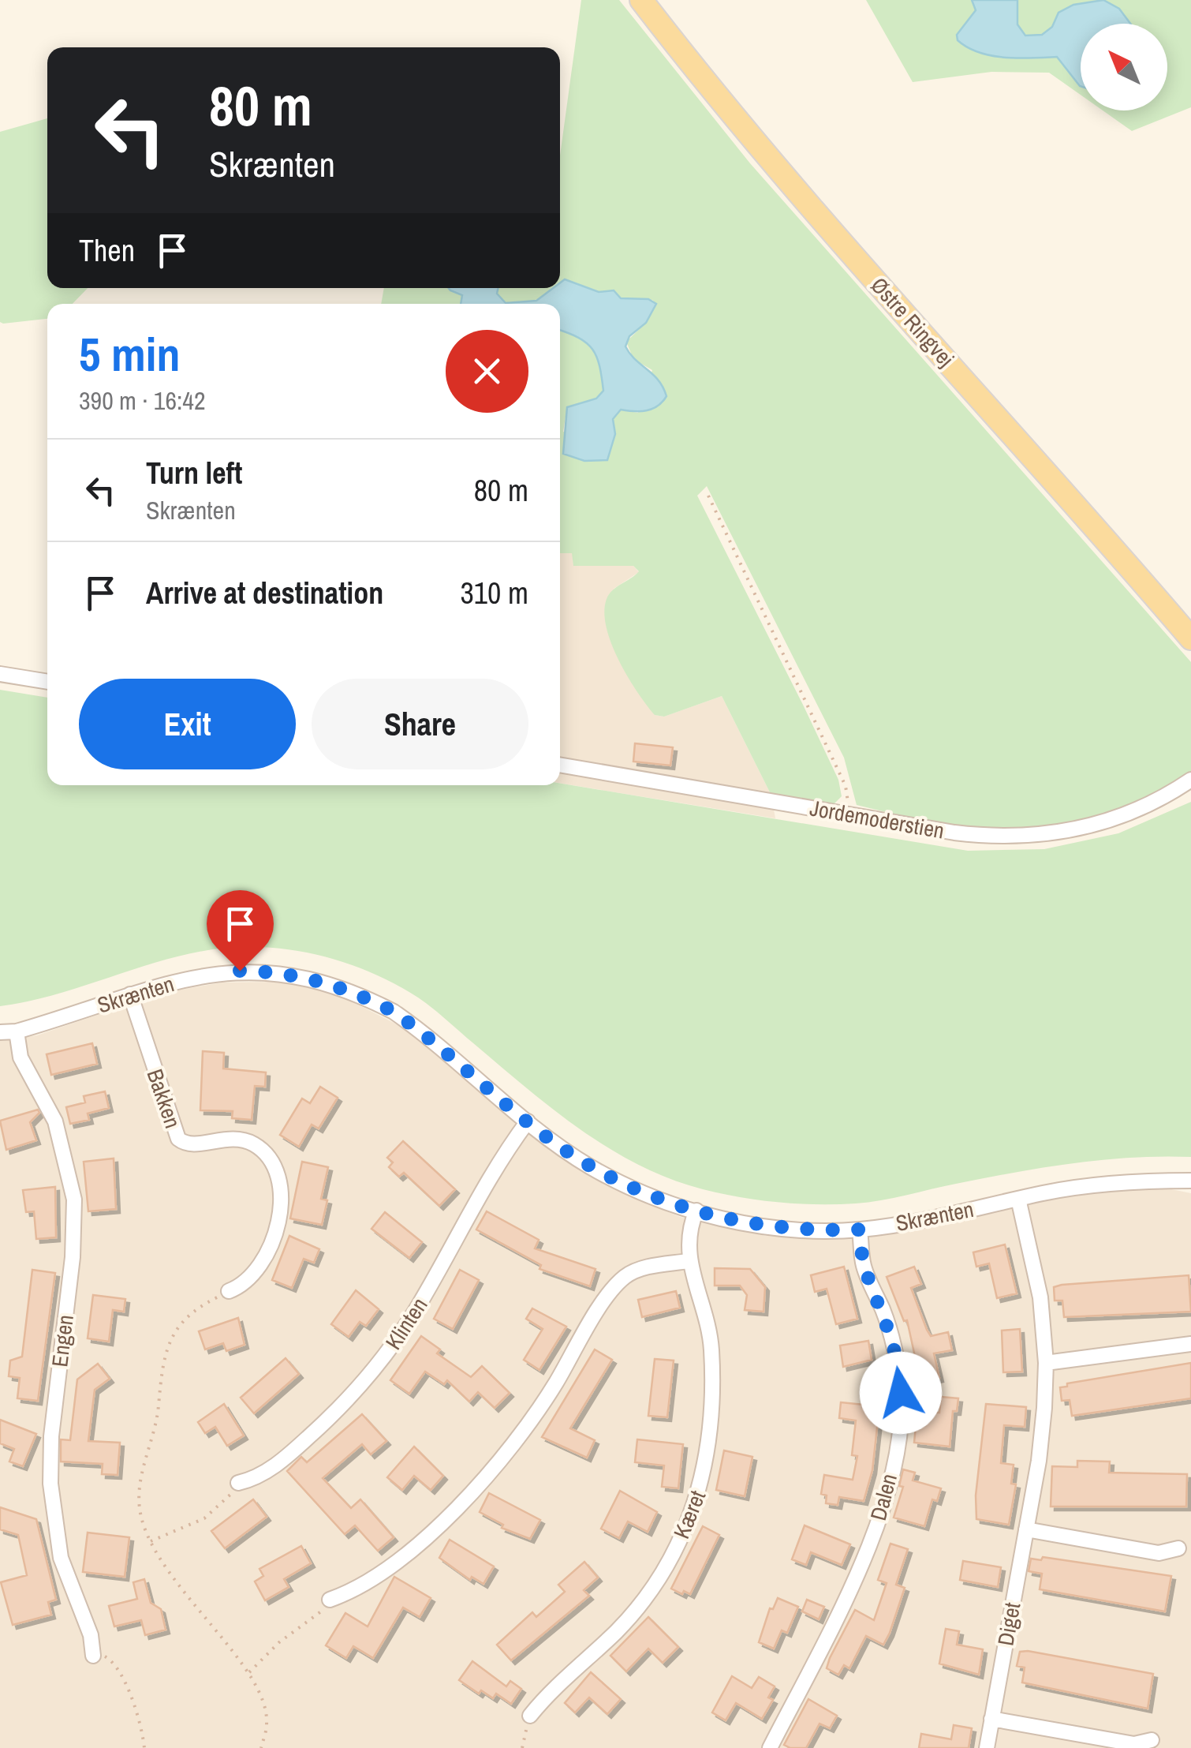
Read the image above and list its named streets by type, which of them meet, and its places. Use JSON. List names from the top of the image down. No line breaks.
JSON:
{"streets":{"main road":["Østre Ringvej"],"street":["Jordemoderstien","Skrænten","Bakken","Klinten","Engen","Dalen","Kæret","Diget"]},"crossings":[["Skrænten","Bakken"],["Skrænten","Klinten"],["Skrænten","Engen"],["Skrænten","Dalen"],["Skrænten","Kæret"],["Skrænten","Diget"]],"north":"top left","page":{"turn":["80 m","Skrænten"],"then":"Then","heading":["5 min","390 m · 16:42"],"list":[{"name":"Turn left","note":"Skrænten","value":"80 m"},{"name":"Arrive at destination","value":"310 m"}],"buttons":["Exit","Share"]}}
